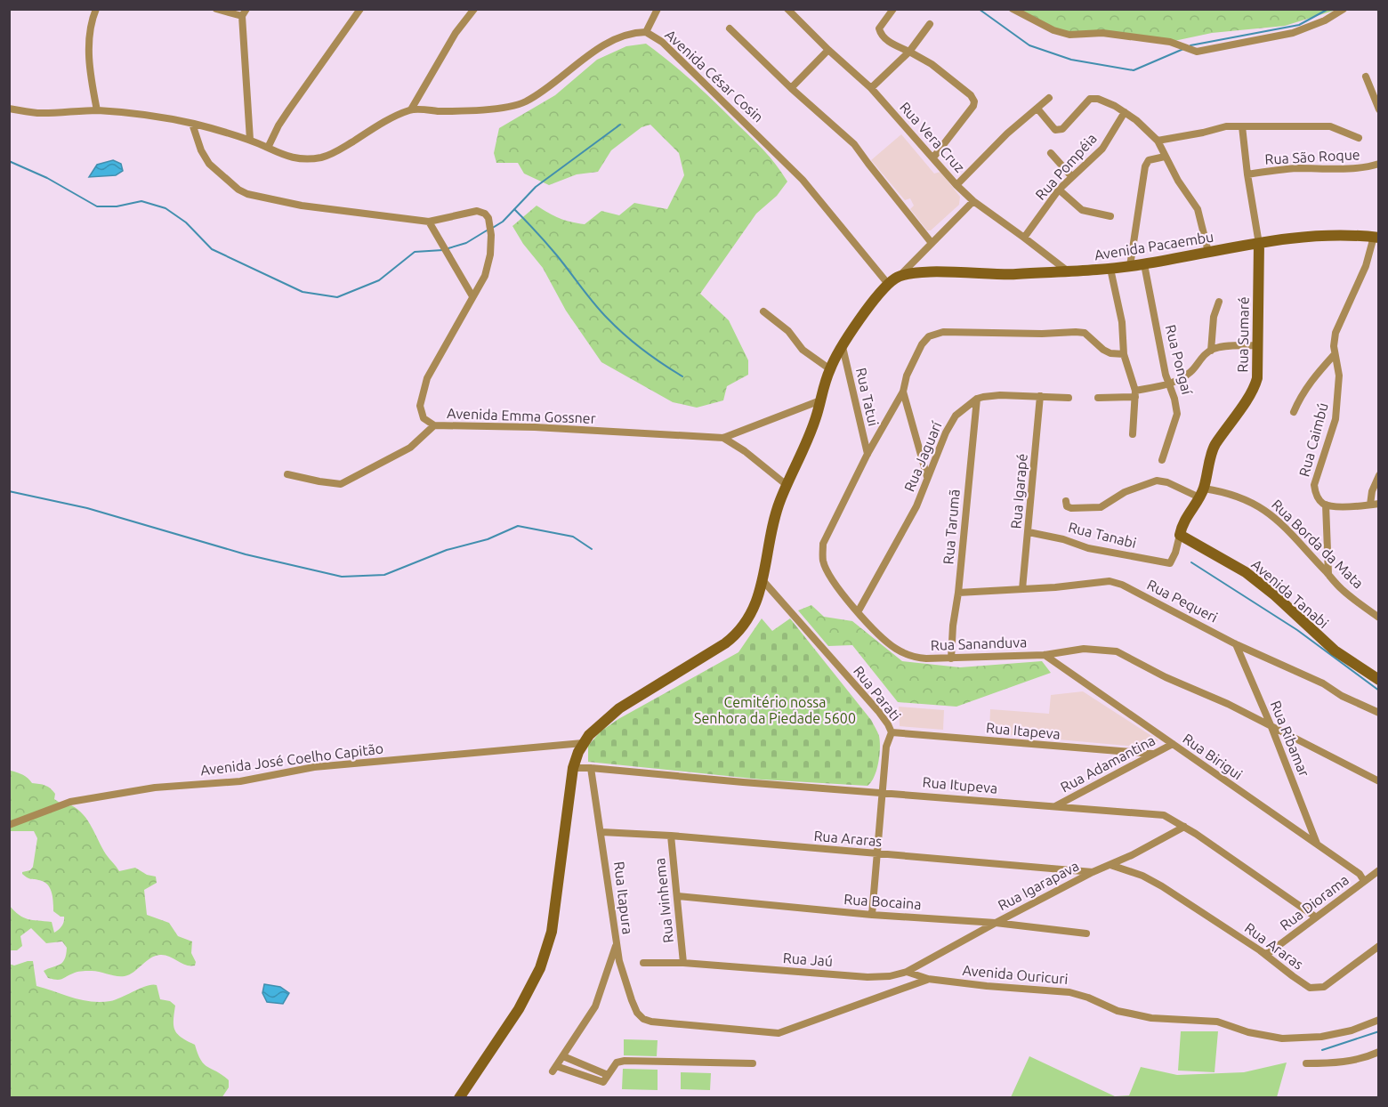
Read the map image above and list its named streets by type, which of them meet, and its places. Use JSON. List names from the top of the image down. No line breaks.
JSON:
{"streets":{"main road":["Avenida Pacaembu","Rua Sumaré","Avenida Tanabi"],"street":["Avenida César Cosin","Rua Vera Cruz","Rua São Roque","Rua Pompéia","Rua Pongaí","Rua Tatui","Avenida Emma Gossner","Rua Caimbú","Rua Jaguarí","Rua Igarapé","Rua Tarumã","Rua Tanabi","Rua Borda da Mata","Rua Pequeri","Rua Sananduva","Rua Parati","Rua Itapeva","Rua Ribamar","Rua Birigui","Avenida José Coelho Capitão","Rua Adamantina","Rua Itupeva","Rua Araras","Rua Igarapava","Rua Itapura","Rua Ivinhema","Rua Bocaina","Rua Diorama","Rua Jaú","Avenida Ouricuri"]},"crossings":[["Avenida César Cosin","Avenida Emma Gossner"],["Rua Vera Cruz","Rua Pompéia"],["Rua Vera Cruz","Avenida Pacaembu"],["Avenida Pacaembu","Rua Sumaré"],["Avenida Pacaembu","Rua Pongaí"],["Avenida Pacaembu","Rua Caimbú"],["Rua Sumaré","Rua Tanabi"],["Rua Sumaré","Rua Borda da Mata"],["Rua Sumaré","Avenida Tanabi"],["Rua Tatui","Rua Sananduva"],["Rua Jaguarí","Rua Tarumã"],["Rua Jaguarí","Rua Sananduva"],["Rua Igarapé","Rua Tanabi"],["Rua Igarapé","Rua Pequeri"],["Rua Tarumã","Rua Pequeri"],["Rua Tarumã","Rua Sananduva"],["Rua Pequeri","Rua Ribamar"],["Rua Sananduva","Rua Ribamar"],["Rua Sananduva","Rua Birigui"],["Rua Parati","Rua Itapeva"],["Rua Parati","Rua Itupeva"],["Rua Parati","Rua Araras"],["Rua Parati","Rua Bocaina"],["Rua Itapeva","Rua Adamantina"],["Rua Ribamar","Rua Birigui"],["Rua Birigui","Rua Adamantina"],["Rua Birigui","Rua Diorama"],["Rua Adamantina","Rua Itupeva"],["Rua Itupeva","Rua Igarapava"],["Rua Itupeva","Rua Itapura"],["Rua Itupeva","Rua Diorama"],["Rua Araras","Rua Igarapava"],["Rua Araras","Rua Itapura"],["Rua Araras","Rua Ivinhema"],["Rua Araras","Rua Diorama"],["Rua Igarapava","Rua Bocaina"],["Rua Igarapava","Rua Jaú"],["Rua Itapura","Rua Jaú"],["Rua Itapura","Avenida Ouricuri"],["Rua Ivinhema","Rua Bocaina"],["Rua Ivinhema","Rua Jaú"],["Rua Jaú","Avenida Ouricuri"]],"parks":["Cemitério nossa Senhora da Piedade 5600"]}
